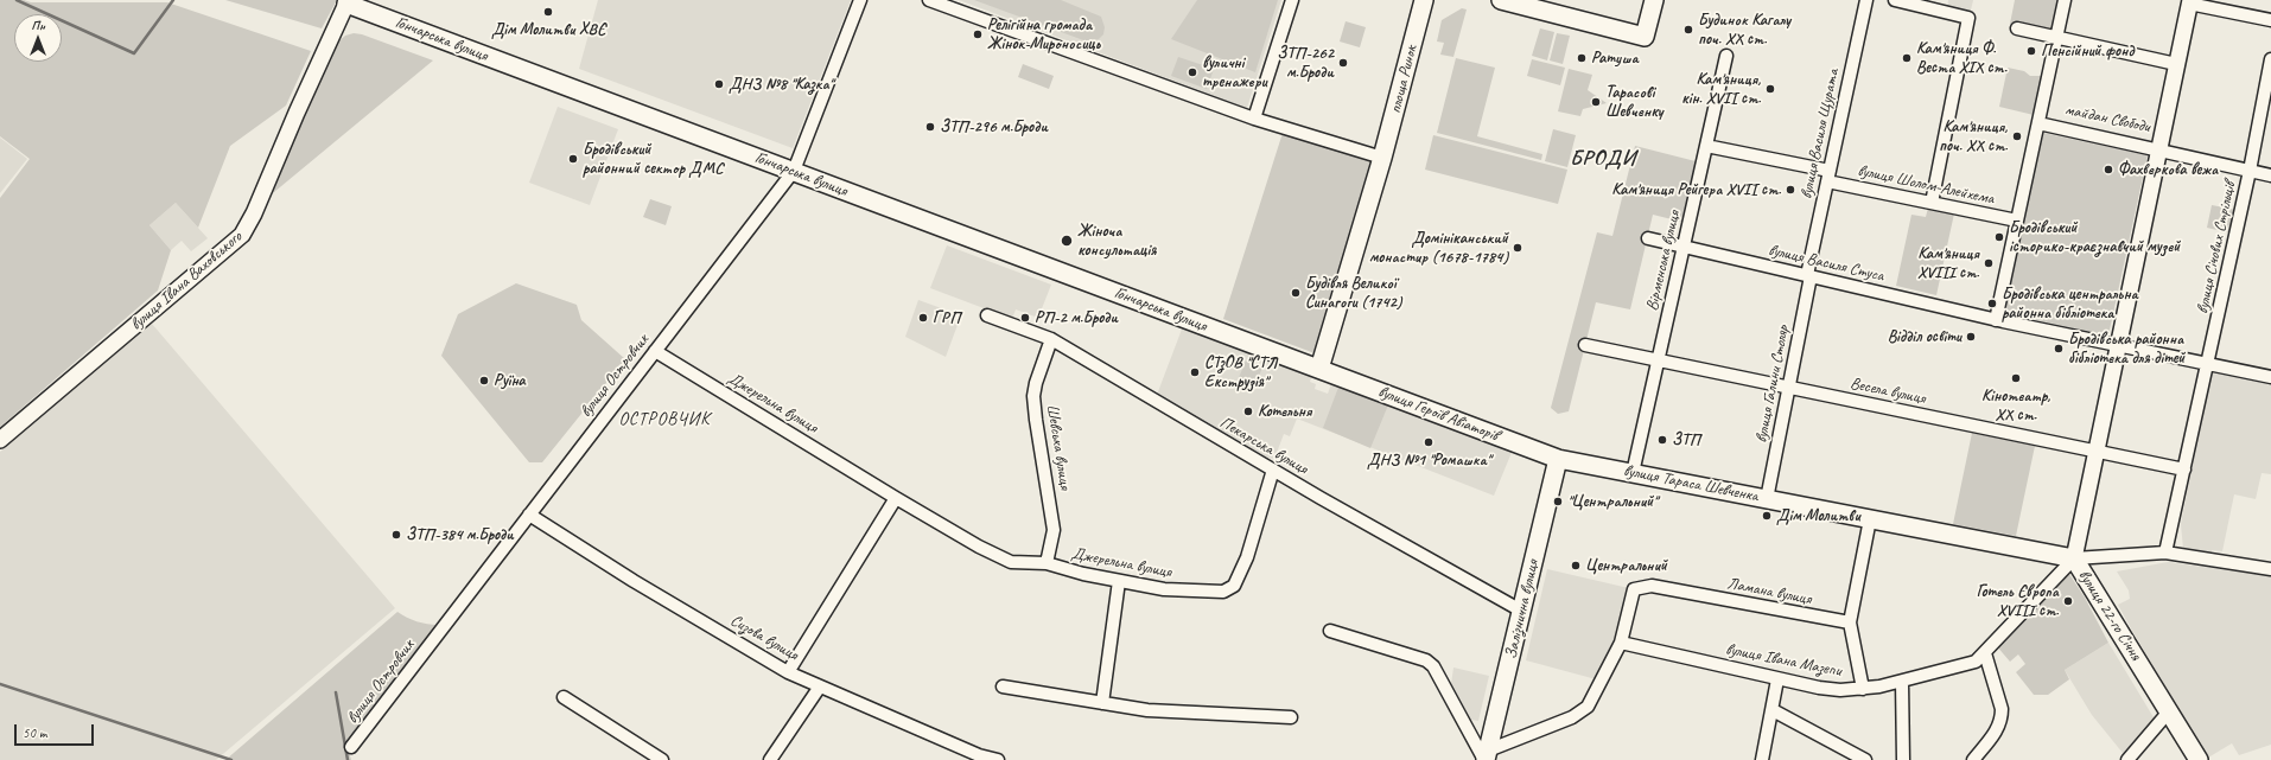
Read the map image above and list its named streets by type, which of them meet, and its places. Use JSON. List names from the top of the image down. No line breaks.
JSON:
{"streets":{"main road":["Гончарська вулиця","площа Ринок","вулиця Героїв Авіаторів","вулиця Тараса Шевченка","Залізнична вулиця","вулиця 22-го Січня"],"street":["майдан Свободи","вулиця Василя Щурата","вулиця Шолом-Алейхема","вулиця Січових Стрільців","Вірменська вулиця","вулиця Василя Стуса","вулиця Івана Ваховського","вулиця Островчик","вулиця Галини Столяр","Весела вулиця","Джерельна вулиця","Пекарська вулиця","Шевська вулиця","Ламана вулиця","Сизова вулиця","вулиця Івана Мазепи"]},"crossings":[["Гончарська вулиця","вулиця Івана Ваховського"],["Гончарська вулиця","вулиця Островчик"],["Гончарська вулиця","вулиця Героїв Авіаторів"],["майдан Свободи","вулиця 22-го Січня"],["вулиця Василя Щурата","вулиця Шолом-Алейхема"],["вулиця Василя Щурата","вулиця Василя Стуса"],["вулиця Василя Щурата","вулиця Галини Столяр"],["вулиця Шолом-Алейхема","Вірменська вулиця"],["вулиця Січових Стрільців","Весела вулиця"],["Вірменська вулиця","вулиця Василя Стуса"],["Вірменська вулиця","Весела вулиця"],["Вірменська вулиця","вулиця Тараса Шевченка"],["вулиця Василя Стуса","вулиця Галини Столяр"],["вулиця Островчик","Джерельна вулиця"],["вулиця Островчик","Сизова вулиця"],["вулиця Галини Столяр","Весела вулиця"],["вулиця Галини Столяр","вулиця Тараса Шевченка"],["Весела вулиця","вулиця 22-го Січня"],["Джерельна вулиця","Пекарська вулиця"],["Джерельна вулиця","Шевська вулиця"],["вулиця Героїв Авіаторів","вулиця Тараса Шевченка"],["вулиця Героїв Авіаторів","Залізнична вулиця"],["Пекарська вулиця","Шевська вулиця"],["Пекарська вулиця","Залізнична вулиця"],["вулиця Тараса Шевченка","Залізнична вулиця"],["вулиця Тараса Шевченка","вулиця 22-го Січня"],["вулиця Тараса Шевченка","вулиця Івана Мазепи"],["Ламана вулиця","вулиця Івана Мазепи"],["вулиця 22-го Січня","вулиця Івана Мазепи"]],"districts":["БРОДИ","ОСТРОВЧИК"],"places":["Дім Молитви ХВЄ","Будинок Кагалу поч. XX ст.","Релігійна громада Жінок-Мироносиць","Пенсійний фонд","Ратуша","Кам'яниця Ф. Веста XIX ст.","ЗТП-262 м.Броди","вуличні тренажери","ДНЗ №8 \"Казка\"","Кам'яниця, кін. XVII ст.","Тарасові Шевченку","ЗТП-296 м.Броди","Кам'яниця, поч. XX ст.","Бродівський районний сектор ДМС","Фахверкова вежа","Кам'яниця Рейгера XVII ст.","Бродівський історико-краєзнавчий музей","Жіноча консультація","Домініканський монастир (1678-1784)","Кам'яниця XVIII ст.","Будівля Великої Синагоги (1742)","Бродівська центральна районна бібліотека","ГРП","РП-2 м.Броди","Відділ освіти","Бродівська районна бібліотека для дітей","СТзОВ \"СТЛ Екструзія\"","Кінотеатр, XX ст.","Руїна","Котельня","ЗТП","ДНЗ №1 \"Ромашка\"","\"Центральний\"","Дім Молитви","ЗТП-384 м.Броди","Центральний","Готель Європа XVIII ст."],"scale_bar":"50 m","north":"top"}
